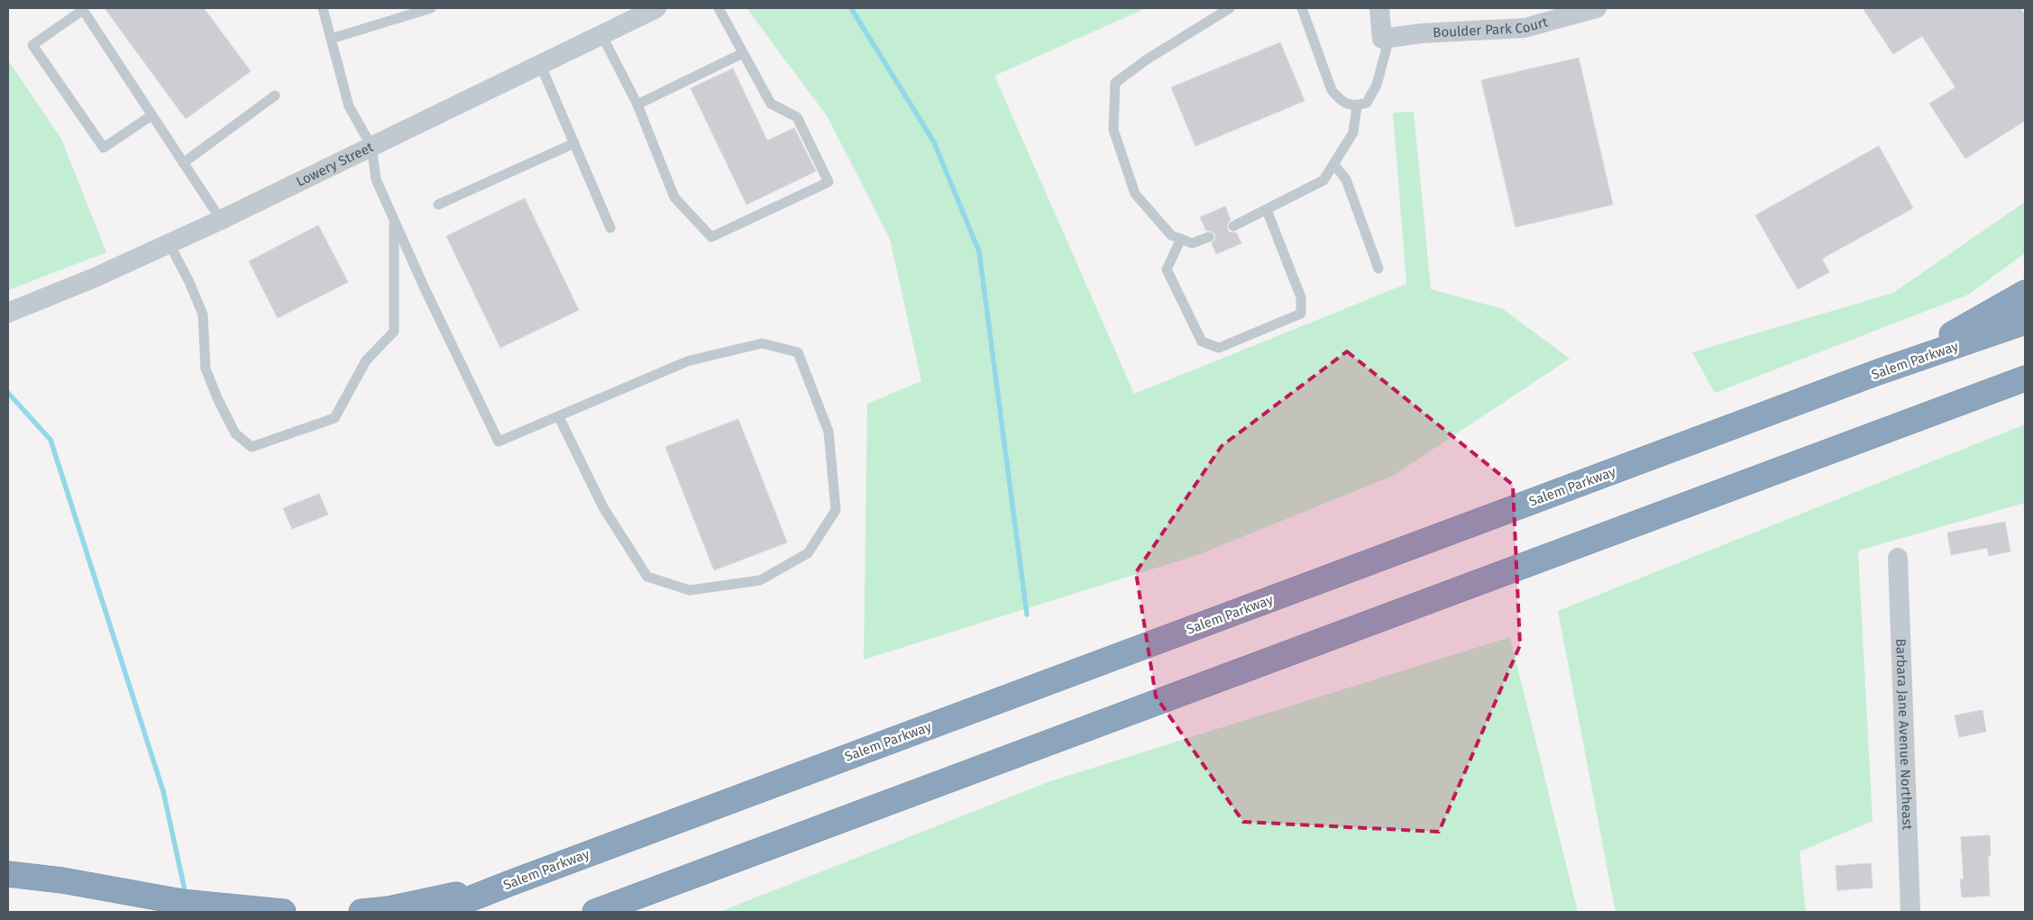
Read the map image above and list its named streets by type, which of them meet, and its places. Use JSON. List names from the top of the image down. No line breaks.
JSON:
{"streets":{"highway":["Salem Parkway"],"street":["Boulder Park Court","Lowery Street","Barbara Jane Avenue Northeast"]}}
